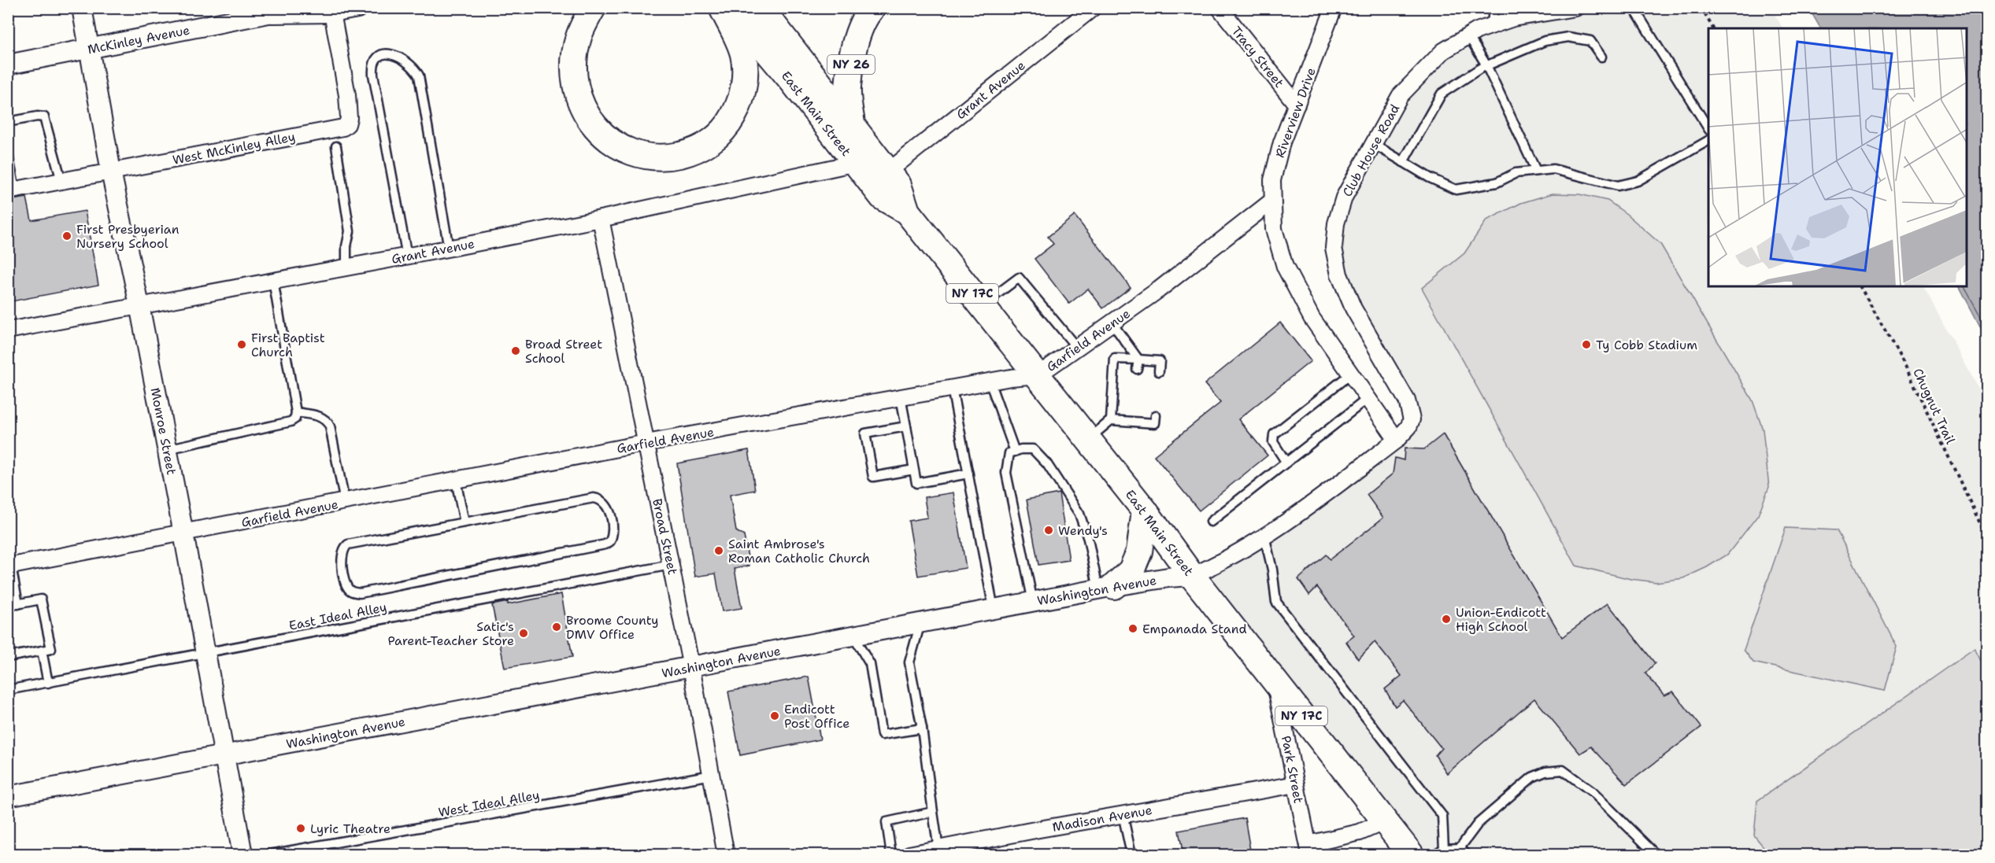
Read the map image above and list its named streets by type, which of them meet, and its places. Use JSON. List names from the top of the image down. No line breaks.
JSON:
{"streets":{"main road":["NY 26","East Main Street","NY 17C"],"street":["McKinley Avenue","Tracy Street","Grant Avenue","Riverview Drive","West McKinley Alley","Club House Road","Garfield Avenue","Monroe Street","Broad Street","Washington Avenue","Park Street","Madison Avenue"],"lane":["East Ideal Alley","West Ideal Alley"],"path":["Chugnut Trail"]},"crossings":[["McKinley Avenue","West McKinley Alley"],["McKinley Avenue","Monroe Street"],["Tracy Street","Riverview Drive"],["NY 26","East Main Street"],["Grant Avenue","East Main Street"],["Grant Avenue","Monroe Street"],["Grant Avenue","Broad Street"],["Riverview Drive","Club House Road"],["Riverview Drive","Garfield Avenue"],["Riverview Drive","Washington Avenue"],["East Main Street","Garfield Avenue"],["East Main Street","Washington Avenue"],["East Main Street","Park Street"],["West McKinley Alley","Monroe Street"],["Club House Road","Washington Avenue"],["Garfield Avenue","Monroe Street"],["Garfield Avenue","Broad Street"],["Monroe Street","Washington Avenue"],["Monroe Street","East Ideal Alley"],["Broad Street","Washington Avenue"],["Broad Street","East Ideal Alley"],["Broad Street","West Ideal Alley"],["Park Street","Madison Avenue"]],"places":["First Presbyerian Nursery School","First Baptist Church","Ty Cobb Stadium","Broad Street School","Wendy's","Saint Ambrose's Roman Catholic Church","Union-Endicott High School","Broome County DMV Office","Empanada Stand","Satic's Parent-Teacher Store","Endicott Post Office","Lyric Theatre"]}
